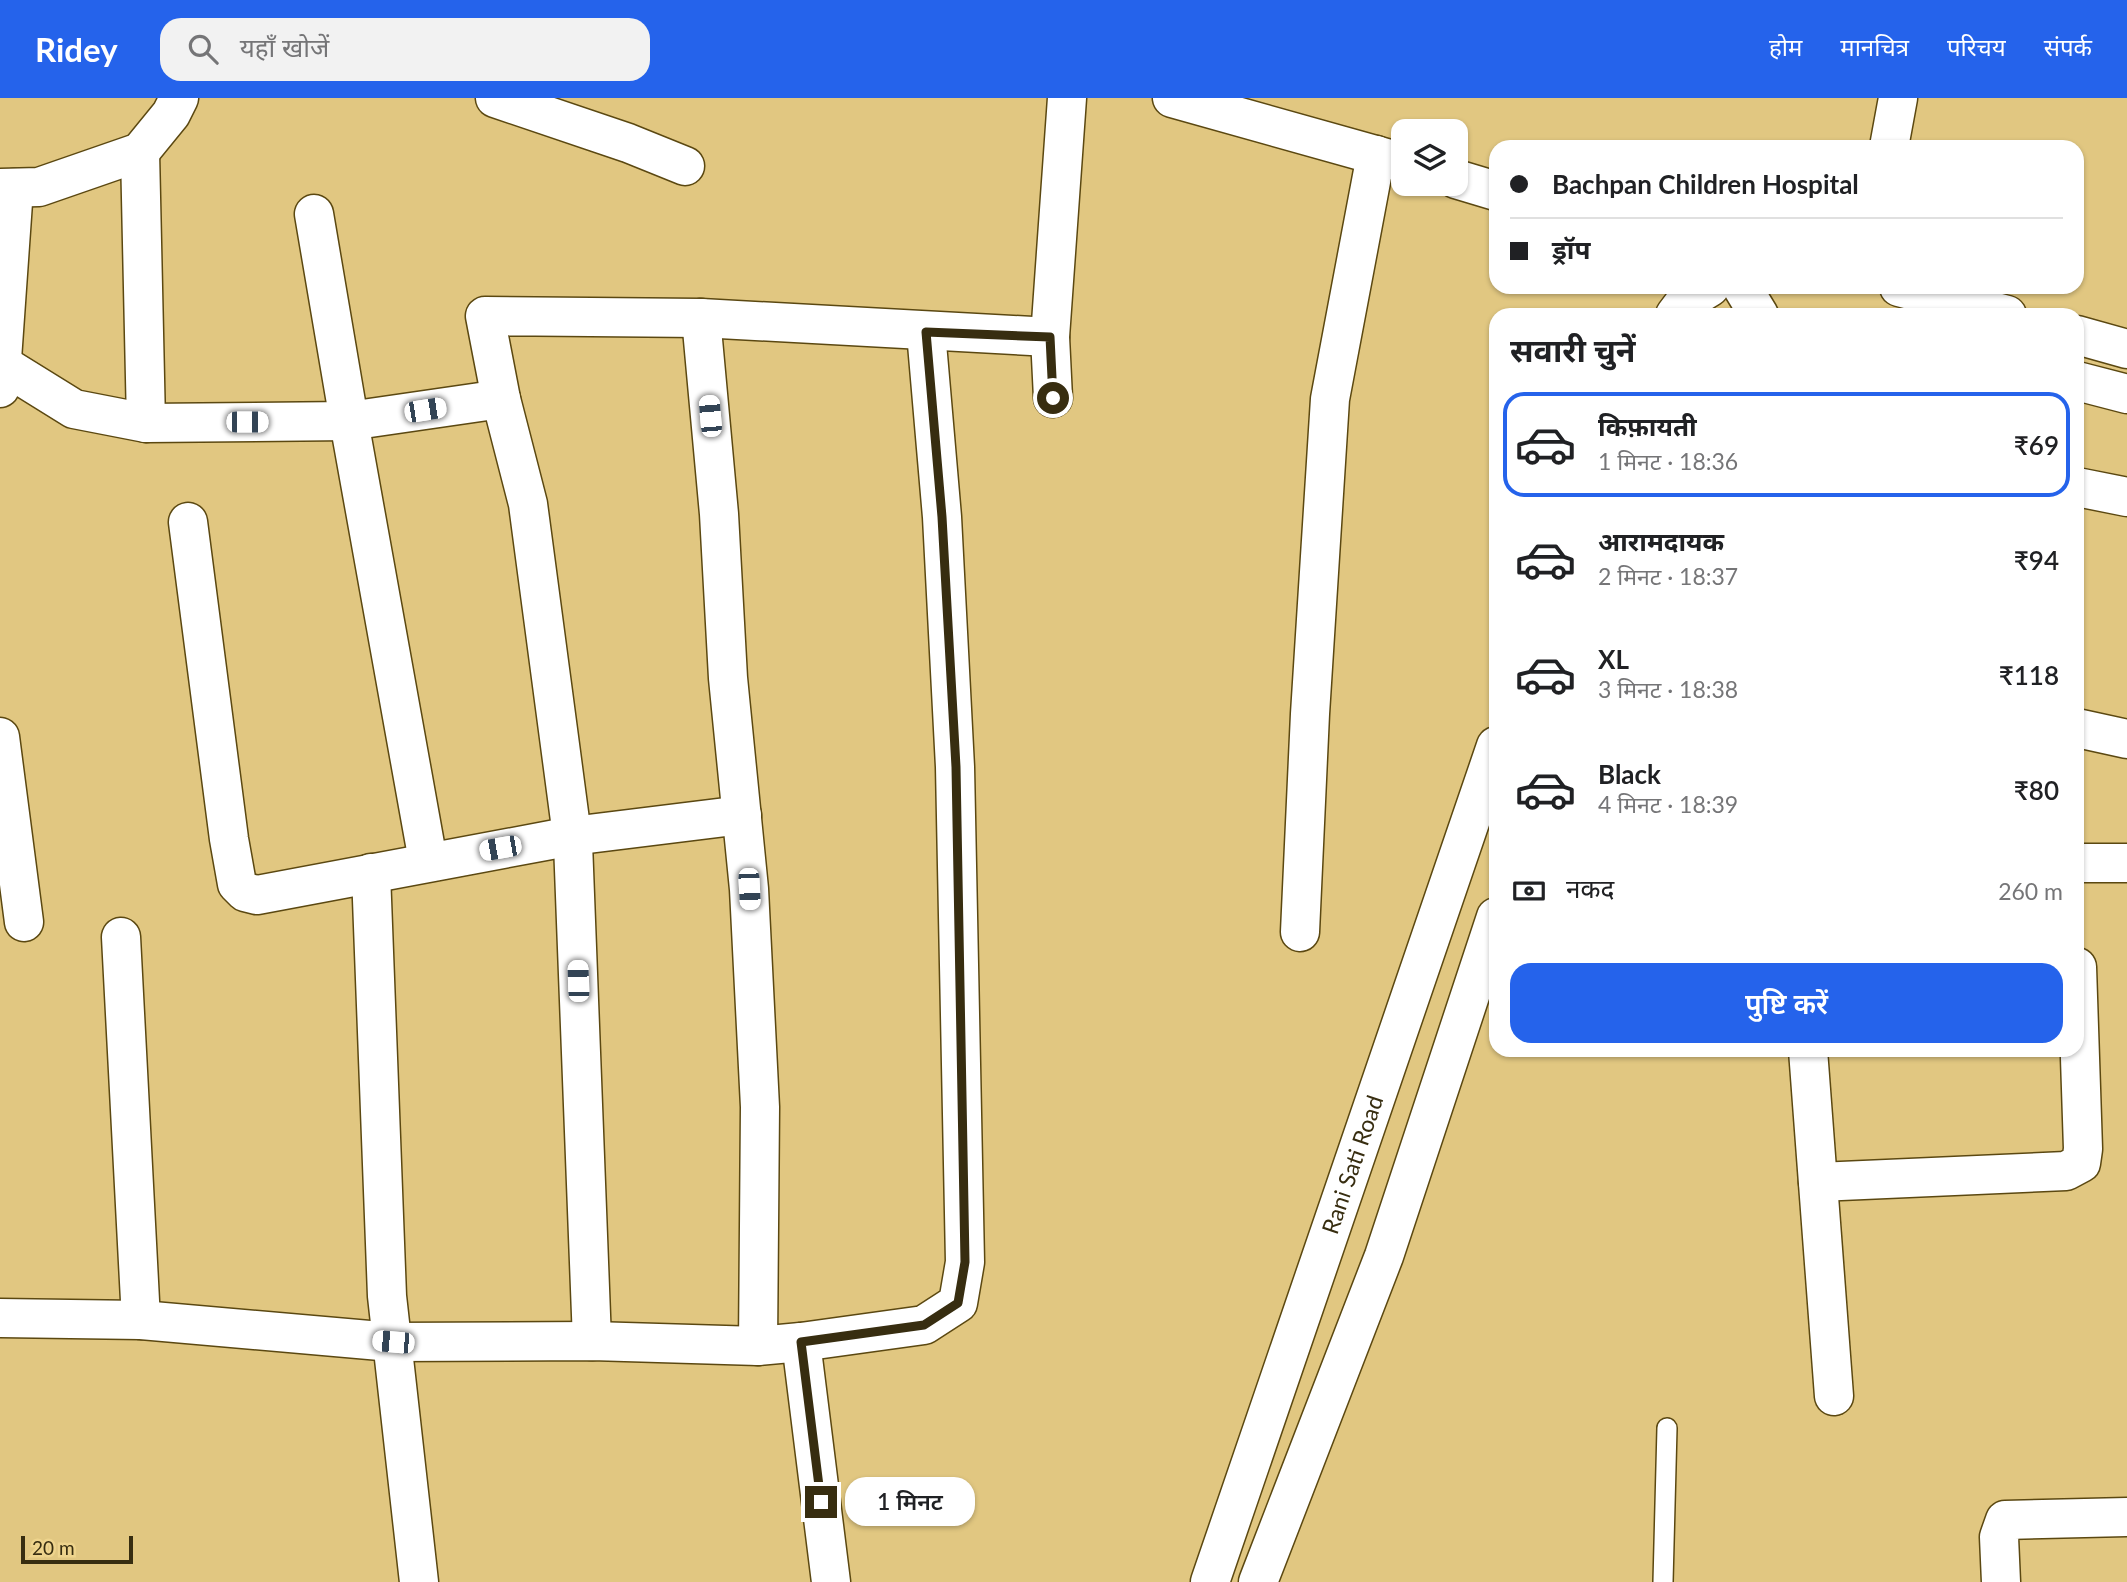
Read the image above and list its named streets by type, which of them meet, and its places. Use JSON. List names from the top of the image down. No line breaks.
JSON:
{"streets":{"street":["Rani Sati Road"]},"scale_bar":"20 m","page":{"header":"Ridey","search":"यहाँ खोजें","nav":["होम","मानचित्र","परिचय","संपर्क"],"banner":["Bachpan Children Hospital","ड्रॉप"],"heading":"सवारी चुनें","list":[{"name":"किफ़ायती","note":"1 मिनट · 18:36","value":"₹69"},{"name":"आरामदायक","note":"2 मिनट · 18:37","value":"₹94"},{"name":"XL","note":"3 मिनट · 18:38","value":"₹118"},{"name":"Black","note":"4 मिनट · 18:39","value":"₹80"}],"pay":["नकद","260 m"],"buttons":"पुष्टि करें","bubble":"1 मिनट","scale":"20 m"}}
